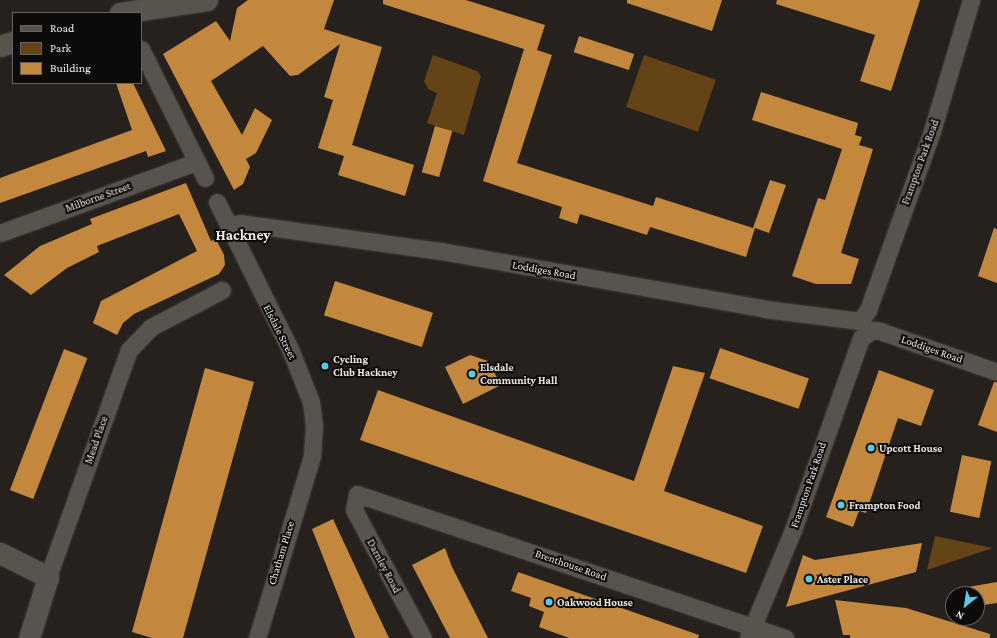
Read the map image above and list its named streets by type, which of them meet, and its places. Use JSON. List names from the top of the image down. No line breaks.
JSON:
{"streets":{"street":["Frampton Park Road","Milborne Street","Loddiges Road","Elsdale Street","Mead Place","Chatham Place","Brenthouse Road","Darnley Road"]},"crossings":[["Frampton Park Road","Loddiges Road"],["Frampton Park Road","Brenthouse Road"],["Loddiges Road","Elsdale Street"],["Elsdale Street","Chatham Place"],["Brenthouse Road","Darnley Road"]],"districts":["Hackney"],"places":["Cycling Club Hackney","Elsdale Community Hall","Upcott House","Frampton Food","Aster Place","Oakwood House"],"legend":["Road","Park","Building"],"north":"bottom left"}
